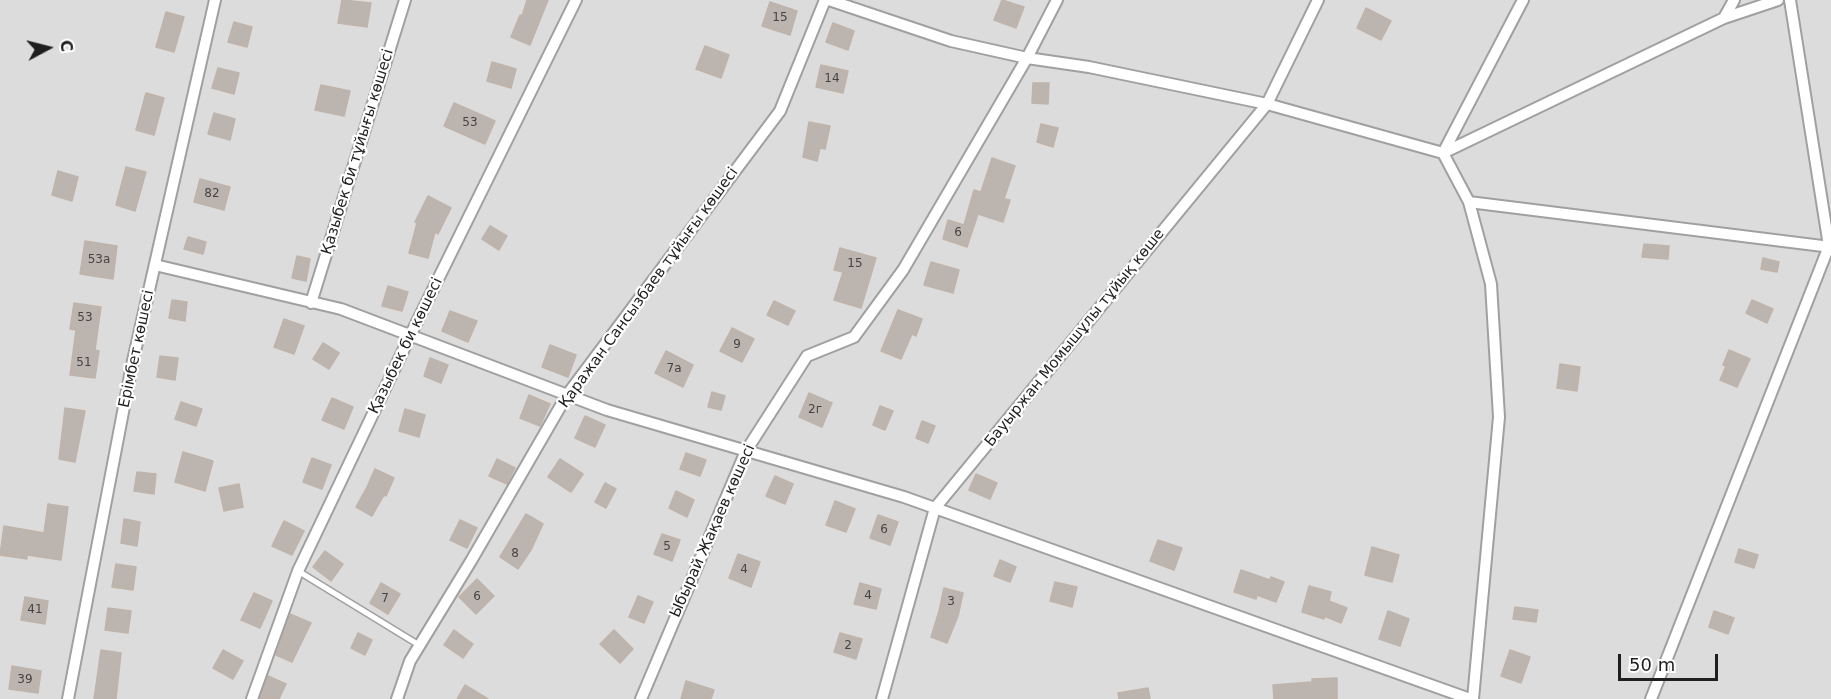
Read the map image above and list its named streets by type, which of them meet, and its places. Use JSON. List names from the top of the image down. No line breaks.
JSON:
{"streets":{"street":["Қазыбек би тұйығы көшесі","Қаражан Сансызбаев тұйығы көшесі","Бауыржан Момышұлы тұйық көше","Қазыбек би көшесі","Ерімбет көшесі","Ыбырай Жақаев көшесі"]},"house_numbers":["15","14","53","82","6","53а","15","53","9","51","7а","2г","6","5","8","4","4","6","7","3","41","2","39"],"scale_bar":"50 m","north":"right"}
